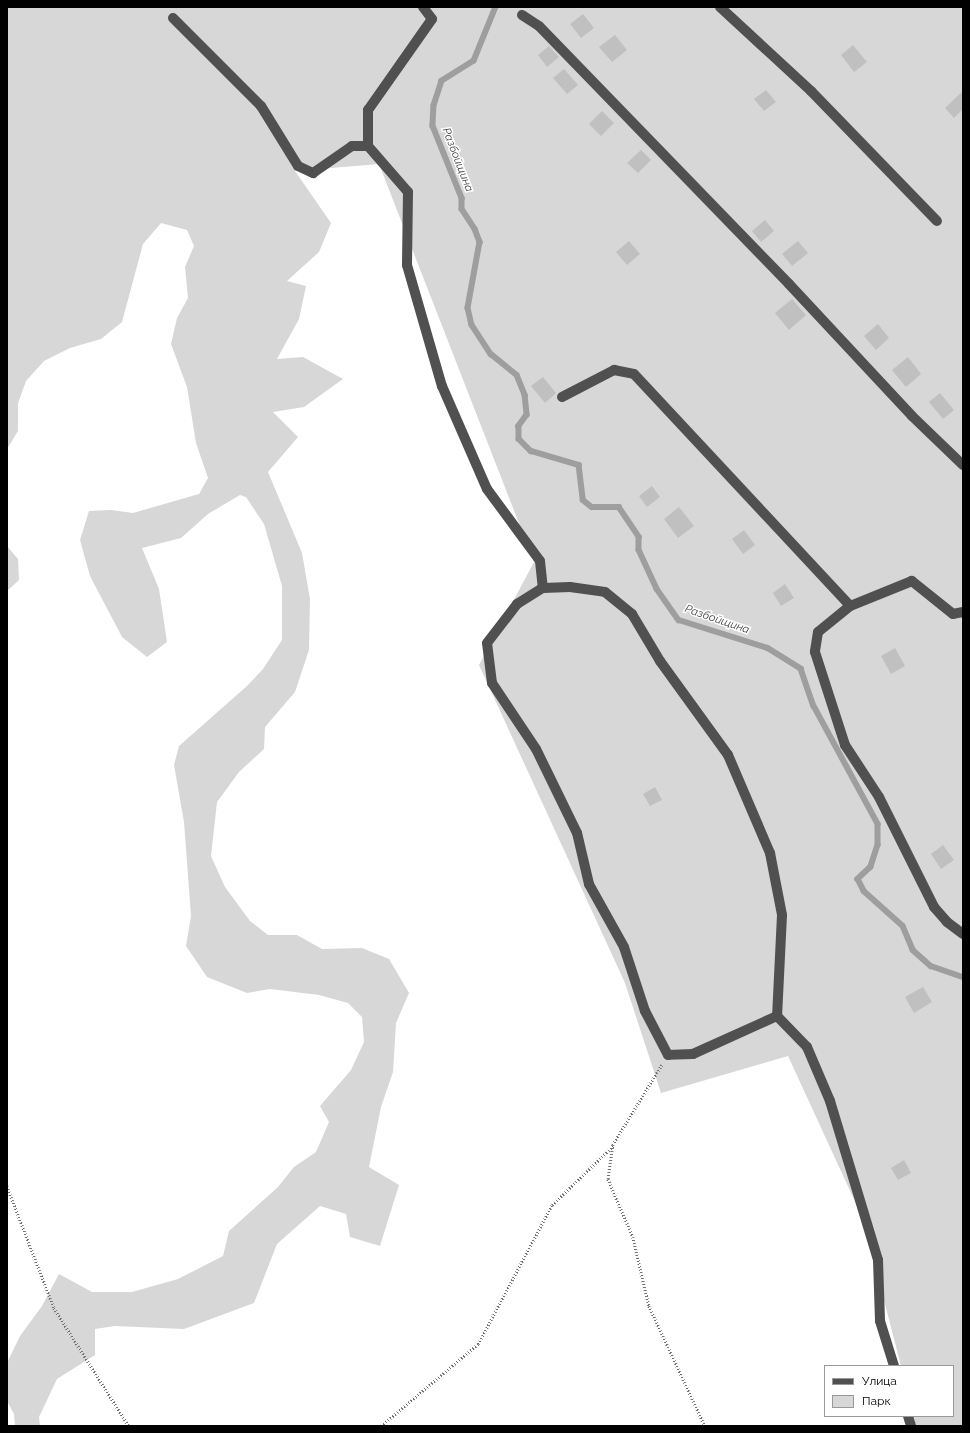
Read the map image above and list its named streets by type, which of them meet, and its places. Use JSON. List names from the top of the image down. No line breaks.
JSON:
{"water":["Разбойщина"],"legend":["Улица","Парк"]}
